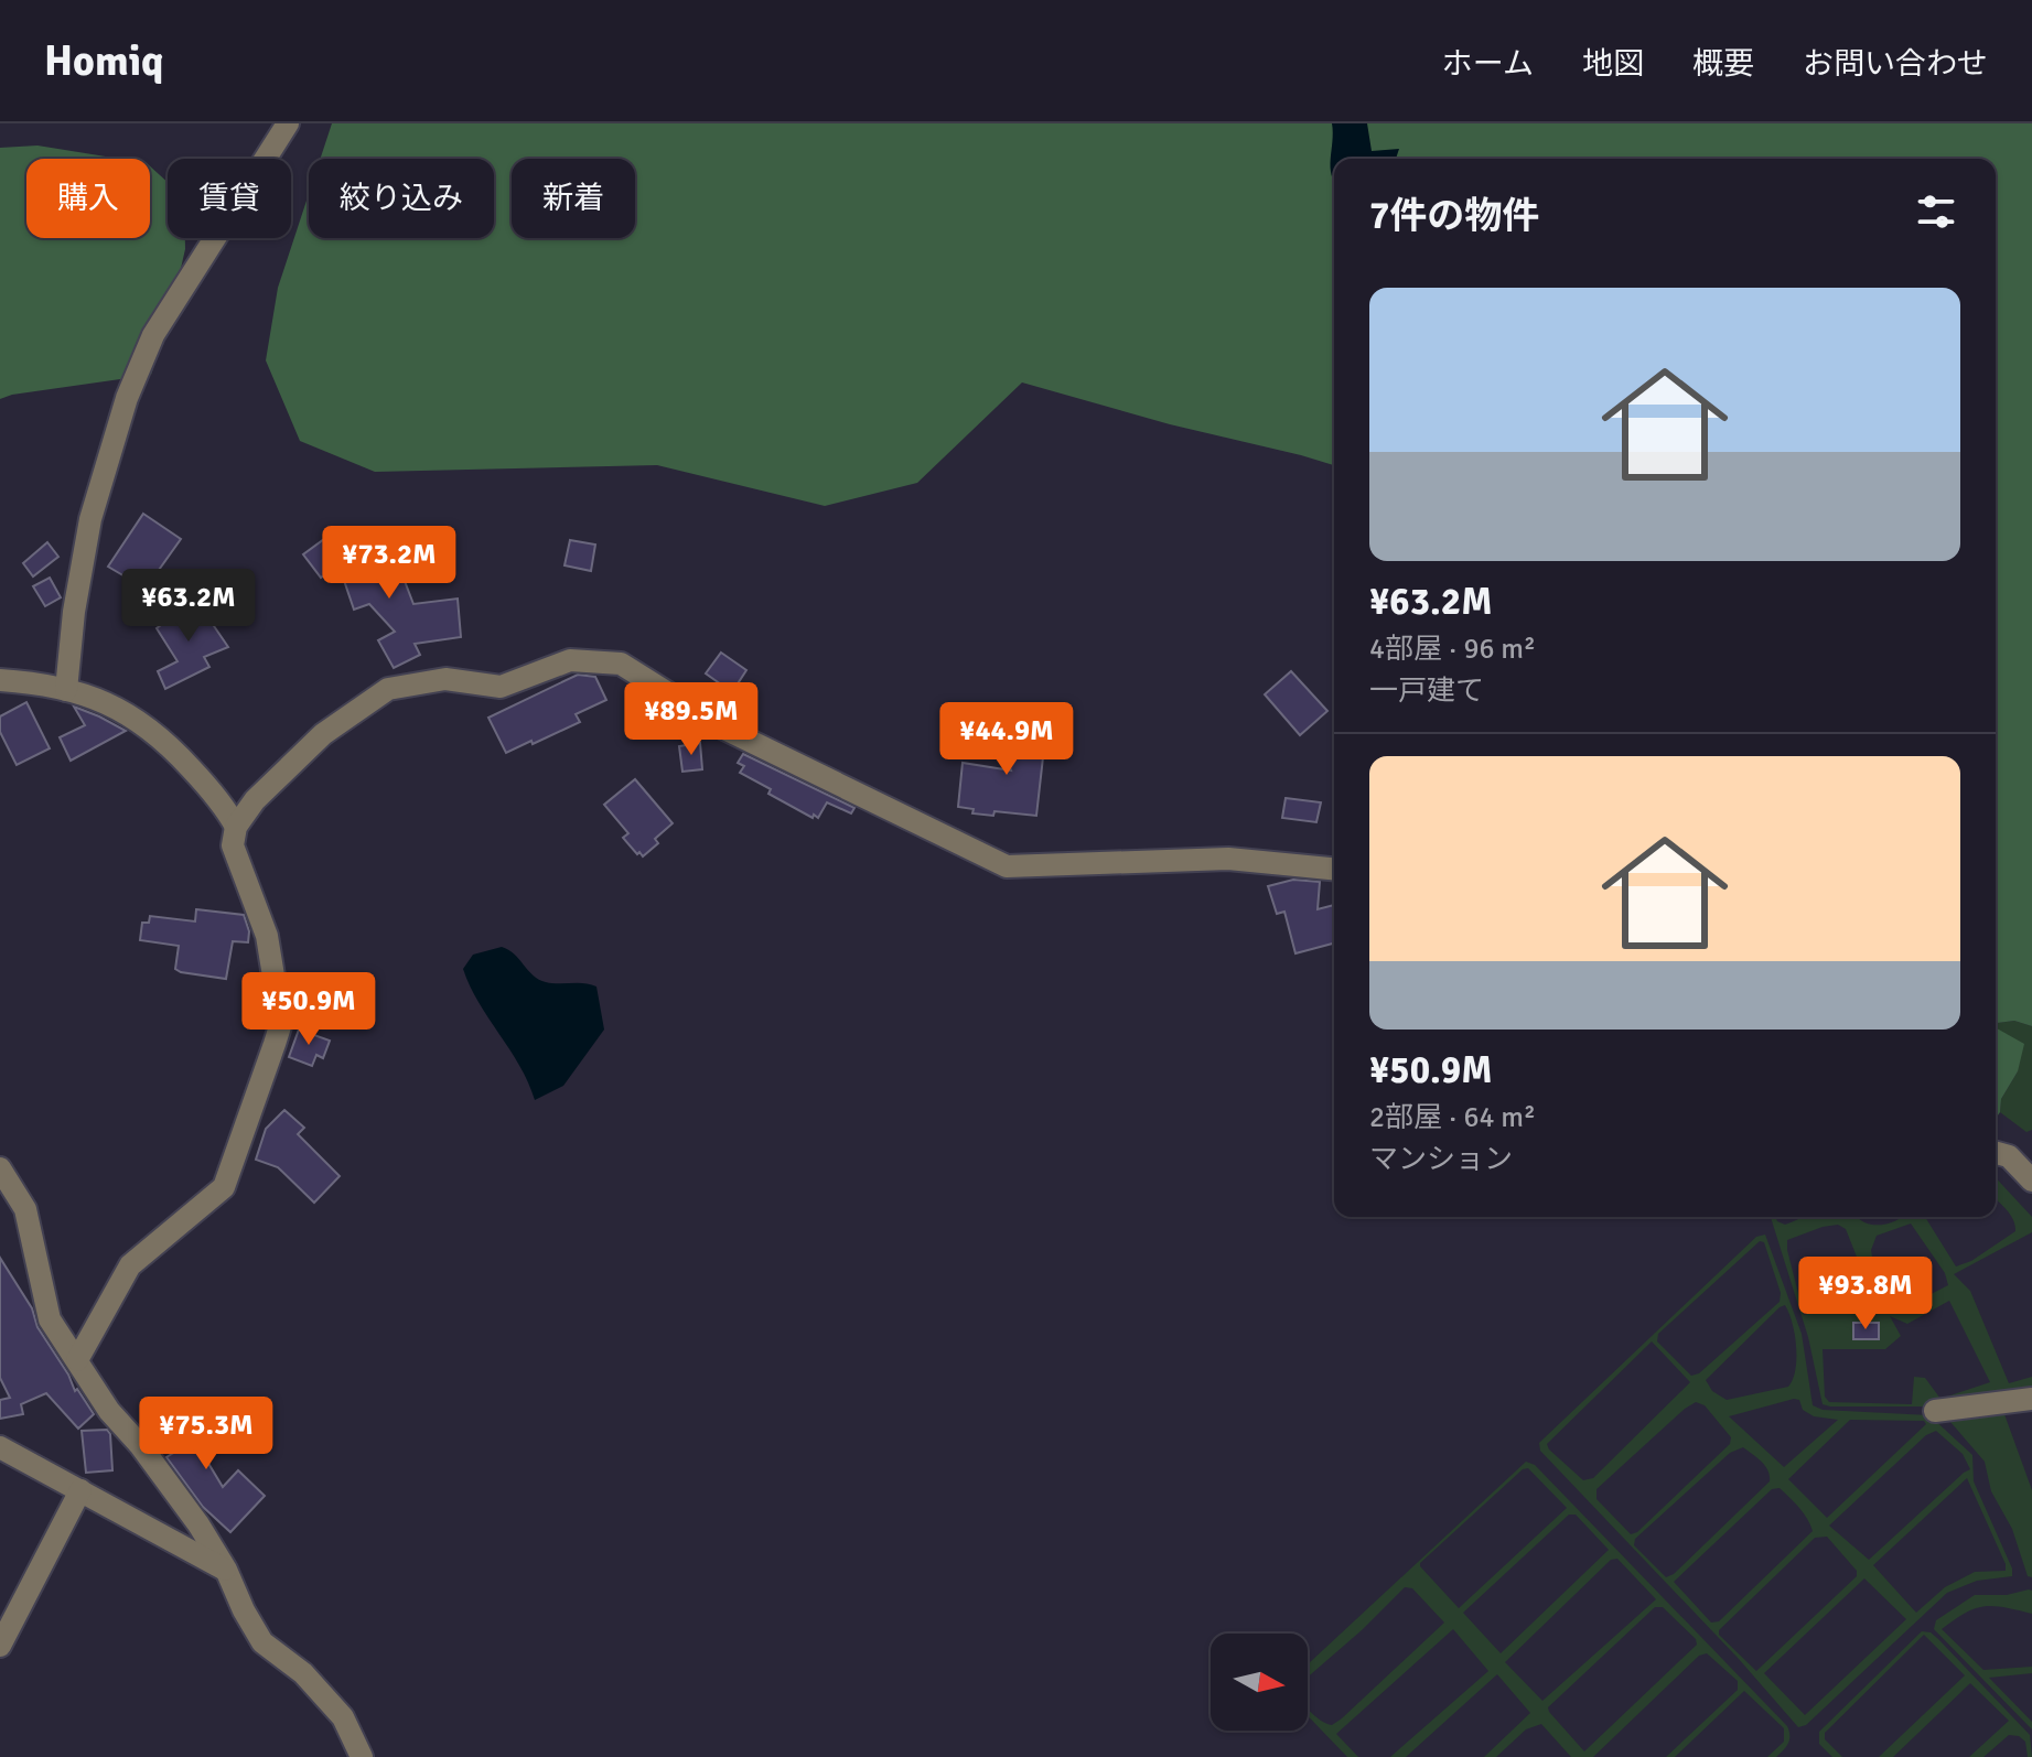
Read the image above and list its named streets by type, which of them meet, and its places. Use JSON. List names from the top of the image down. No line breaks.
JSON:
{"north":"right","page":{"header":"Homiq","nav":["ホーム","地図","概要","お問い合わせ"],"chip":["購入","賃貸","絞り込み","新着"],"heading":"7件の物件","list":[{"name":"¥63.2M","note":"4部屋 · 96 m² · 一戸建て"},{"name":"¥50.9M","note":"2部屋 · 64 m² · マンション"}],"price":["¥73.2M","¥63.2M","¥89.5M","¥44.9M","¥50.9M","¥93.8M","¥75.3M"]}}
